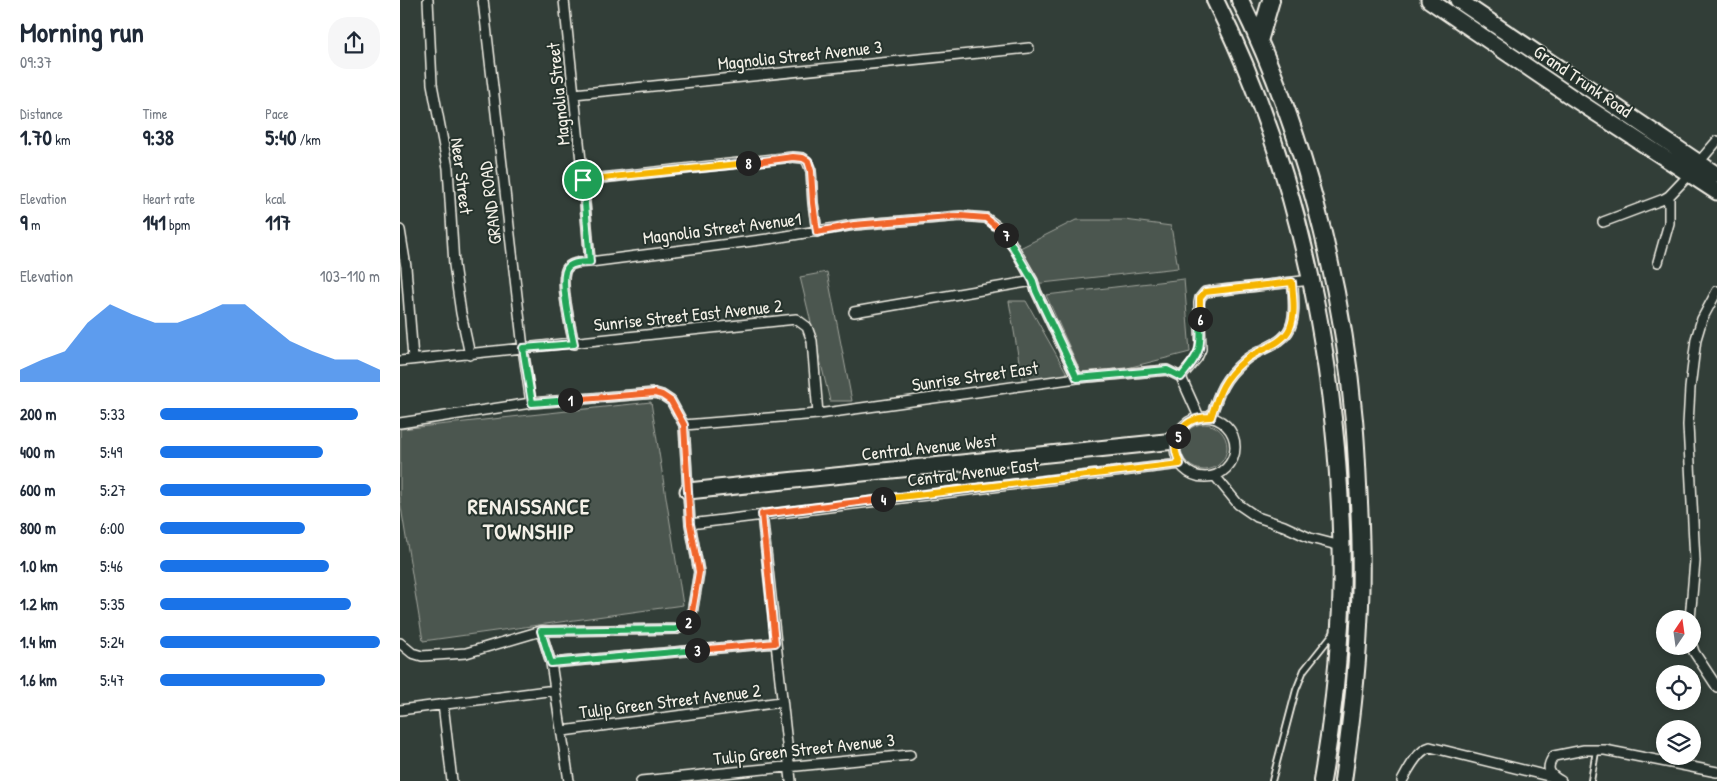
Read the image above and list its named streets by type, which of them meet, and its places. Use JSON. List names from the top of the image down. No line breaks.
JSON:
{"streets":{"main road":["Grand Trunk Road","Central Avenue West"],"street":["Magnolia Street Avenue 3","Magnolia Street","Neer Street","GRAND ROAD","Magnolia Street Avenue1","Sunrise Street East Avenue 2","Sunrise Street East","Central Avenue East","Tulip Green Street Avenue 2","Tulip Green Street Avenue 3"]},"crossings":[["Magnolia Street Avenue 3","Magnolia Street"],["Magnolia Street","Magnolia Street Avenue1"],["Neer Street","Sunrise Street East Avenue 2"],["GRAND ROAD","Sunrise Street East Avenue 2"],["Magnolia Street Avenue1","Sunrise Street East"],["Sunrise Street East Avenue 2","Sunrise Street East"],["Central Avenue West","Central Avenue East"]],"districts":["RENAISSANCE TOWNSHIP"],"north":"top","page":{"heading":["Morning run","09:37"],"stats":[["Distance","1.70 km"],["Time","9:38"],["Pace","5:40 /km"],["Elevation","9 m"],["Heart rate","141 bpm"],["kcal","117"]],"pins":["8","7","6","1","5","4","2","3"],"chart":["Elevation","103–110 m"],"list":[{"name":"200 m","note":"5:33"},{"name":"400 m","note":"5:49"},{"name":"600 m","note":"5:27"},{"name":"800 m","note":"6:00"},{"name":"1.0 km","note":"5:46"},{"name":"1.2 km","note":"5:35"},{"name":"1.4 km","note":"5:24"},{"name":"1.6 km","note":"5:47"}]}}
